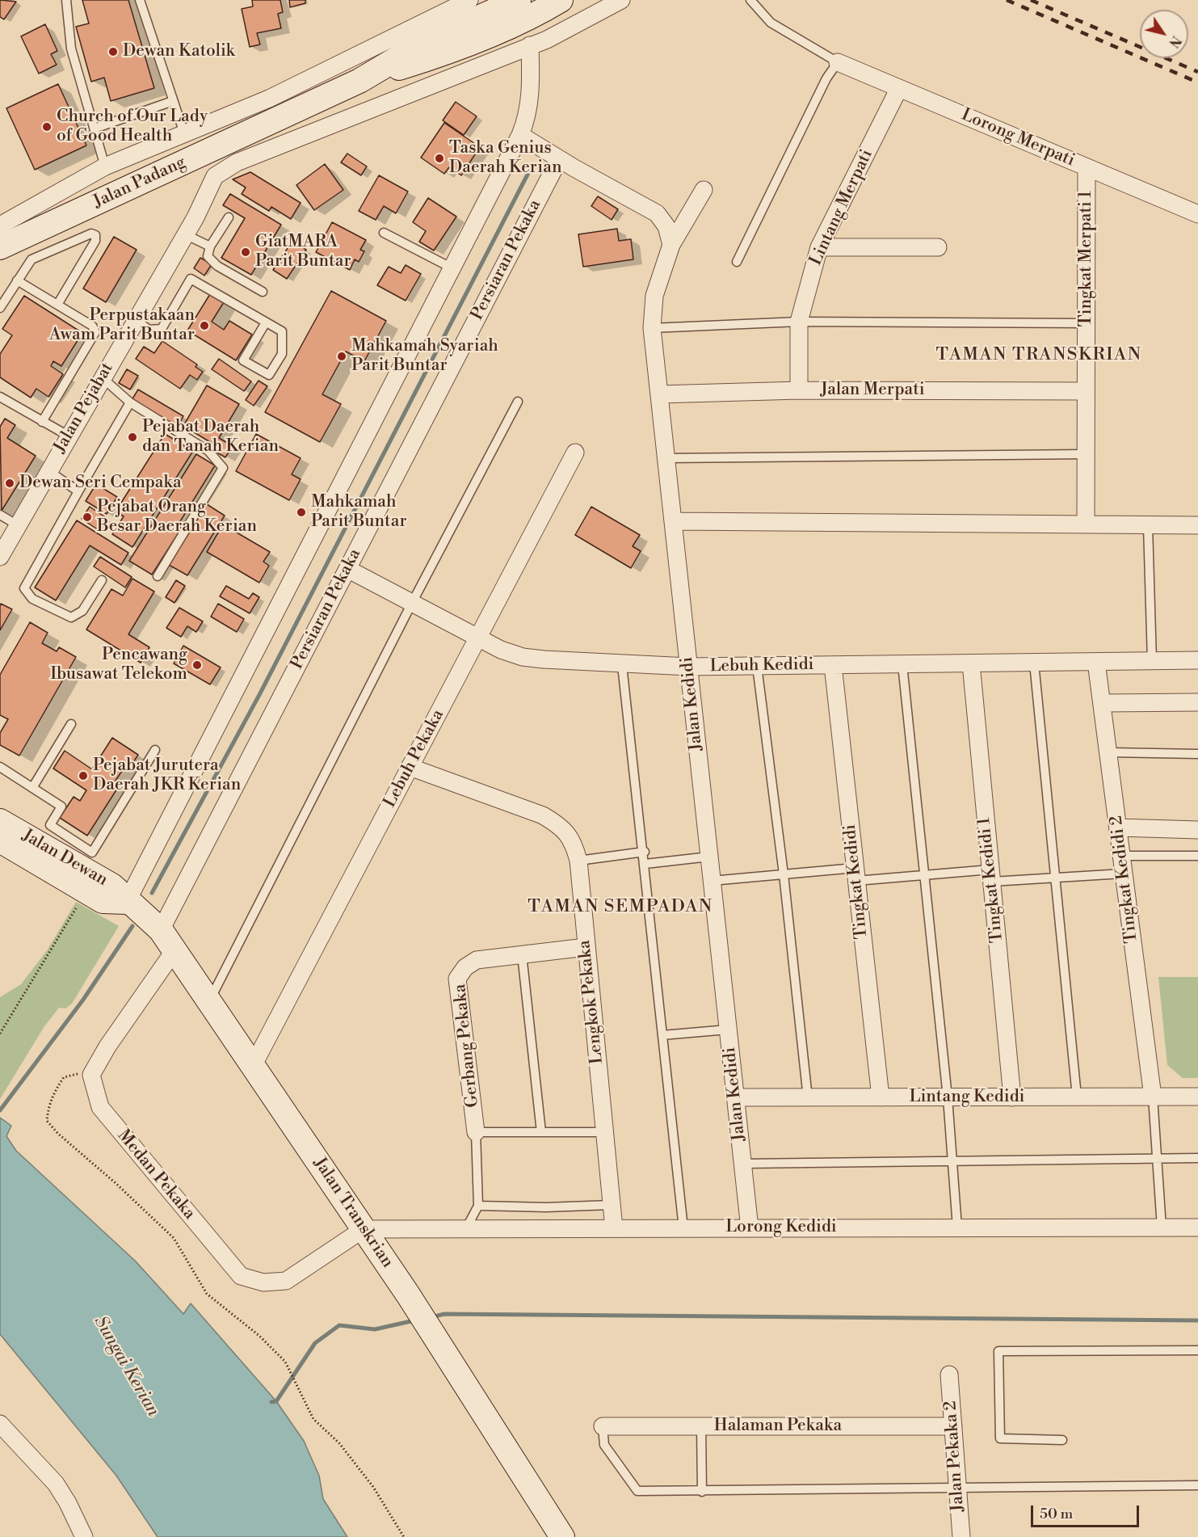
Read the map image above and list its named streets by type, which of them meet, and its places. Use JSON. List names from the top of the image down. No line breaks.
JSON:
{"streets":{"main road":["Jalan Padang","Jalan Dewan","Jalan Transkrian"],"street":["Lorong Merpati","Lintang Merpati","Tingkat Merpati 1","Persiaran Pekaka","Jalan Merpati","Jalan Pejabat","Lebuh Kedidi","Jalan Kedidi","Lebuh Pekaka","Tingkat Kedidi 2","Tingkat Kedidi 1","Tingkat Kedidi","Lengkok Pekaka","Gerbang Pekaka","Lintang Kedidi","Medan Pekaka","Lorong Kedidi","Halaman Pekaka","Jalan Pekaka 2"]},"crossings":[["Lorong Merpati","Lintang Merpati"],["Lorong Merpati","Tingkat Merpati 1"],["Lintang Merpati","Jalan Merpati"],["Tingkat Merpati 1","Jalan Merpati"],["Persiaran Pekaka","Lebuh Kedidi"],["Persiaran Pekaka","Jalan Transkrian"],["Jalan Merpati","Jalan Kedidi"],["Lebuh Kedidi","Jalan Kedidi"],["Lebuh Kedidi","Lebuh Pekaka"],["Lebuh Kedidi","Tingkat Kedidi 2"],["Lebuh Kedidi","Tingkat Kedidi 1"],["Lebuh Kedidi","Tingkat Kedidi"],["Jalan Kedidi","Lintang Kedidi"],["Jalan Kedidi","Lorong Kedidi"],["Lebuh Pekaka","Lengkok Pekaka"],["Lebuh Pekaka","Jalan Transkrian"],["Jalan Dewan","Jalan Transkrian"],["Tingkat Kedidi 2","Lintang Kedidi"],["Tingkat Kedidi 1","Lintang Kedidi"],["Tingkat Kedidi","Lintang Kedidi"],["Lengkok Pekaka","Gerbang Pekaka"],["Lengkok Pekaka","Lorong Kedidi"],["Medan Pekaka","Jalan Transkrian"],["Medan Pekaka","Lorong Kedidi"],["Jalan Transkrian","Lorong Kedidi"],["Halaman Pekaka","Jalan Pekaka 2"]],"districts":["TAMAN TRANSKRIAN","TAMAN SEMPADAN"],"water":["Sungai Kerian"],"places":["Dewan Katolik","Church of Our Lady of Good Health","Taska Genius Daerah Kerian","GiatMARA Parit Buntar","Perpustakaan Awam Parit Buntar","Mahkamah Syariah Parit Buntar","Pejabat Daerah dan Tanah Kerian","Dewan Seri Cempaka","Mahkamah Parit Buntar","Pejabat Orang Besar Daerah Kerian","Pencawang Ibusawat Telekom","Pejabat Jurutera Daerah JKR Kerian"],"scale_bar":"50 m","north":"bottom right"}
